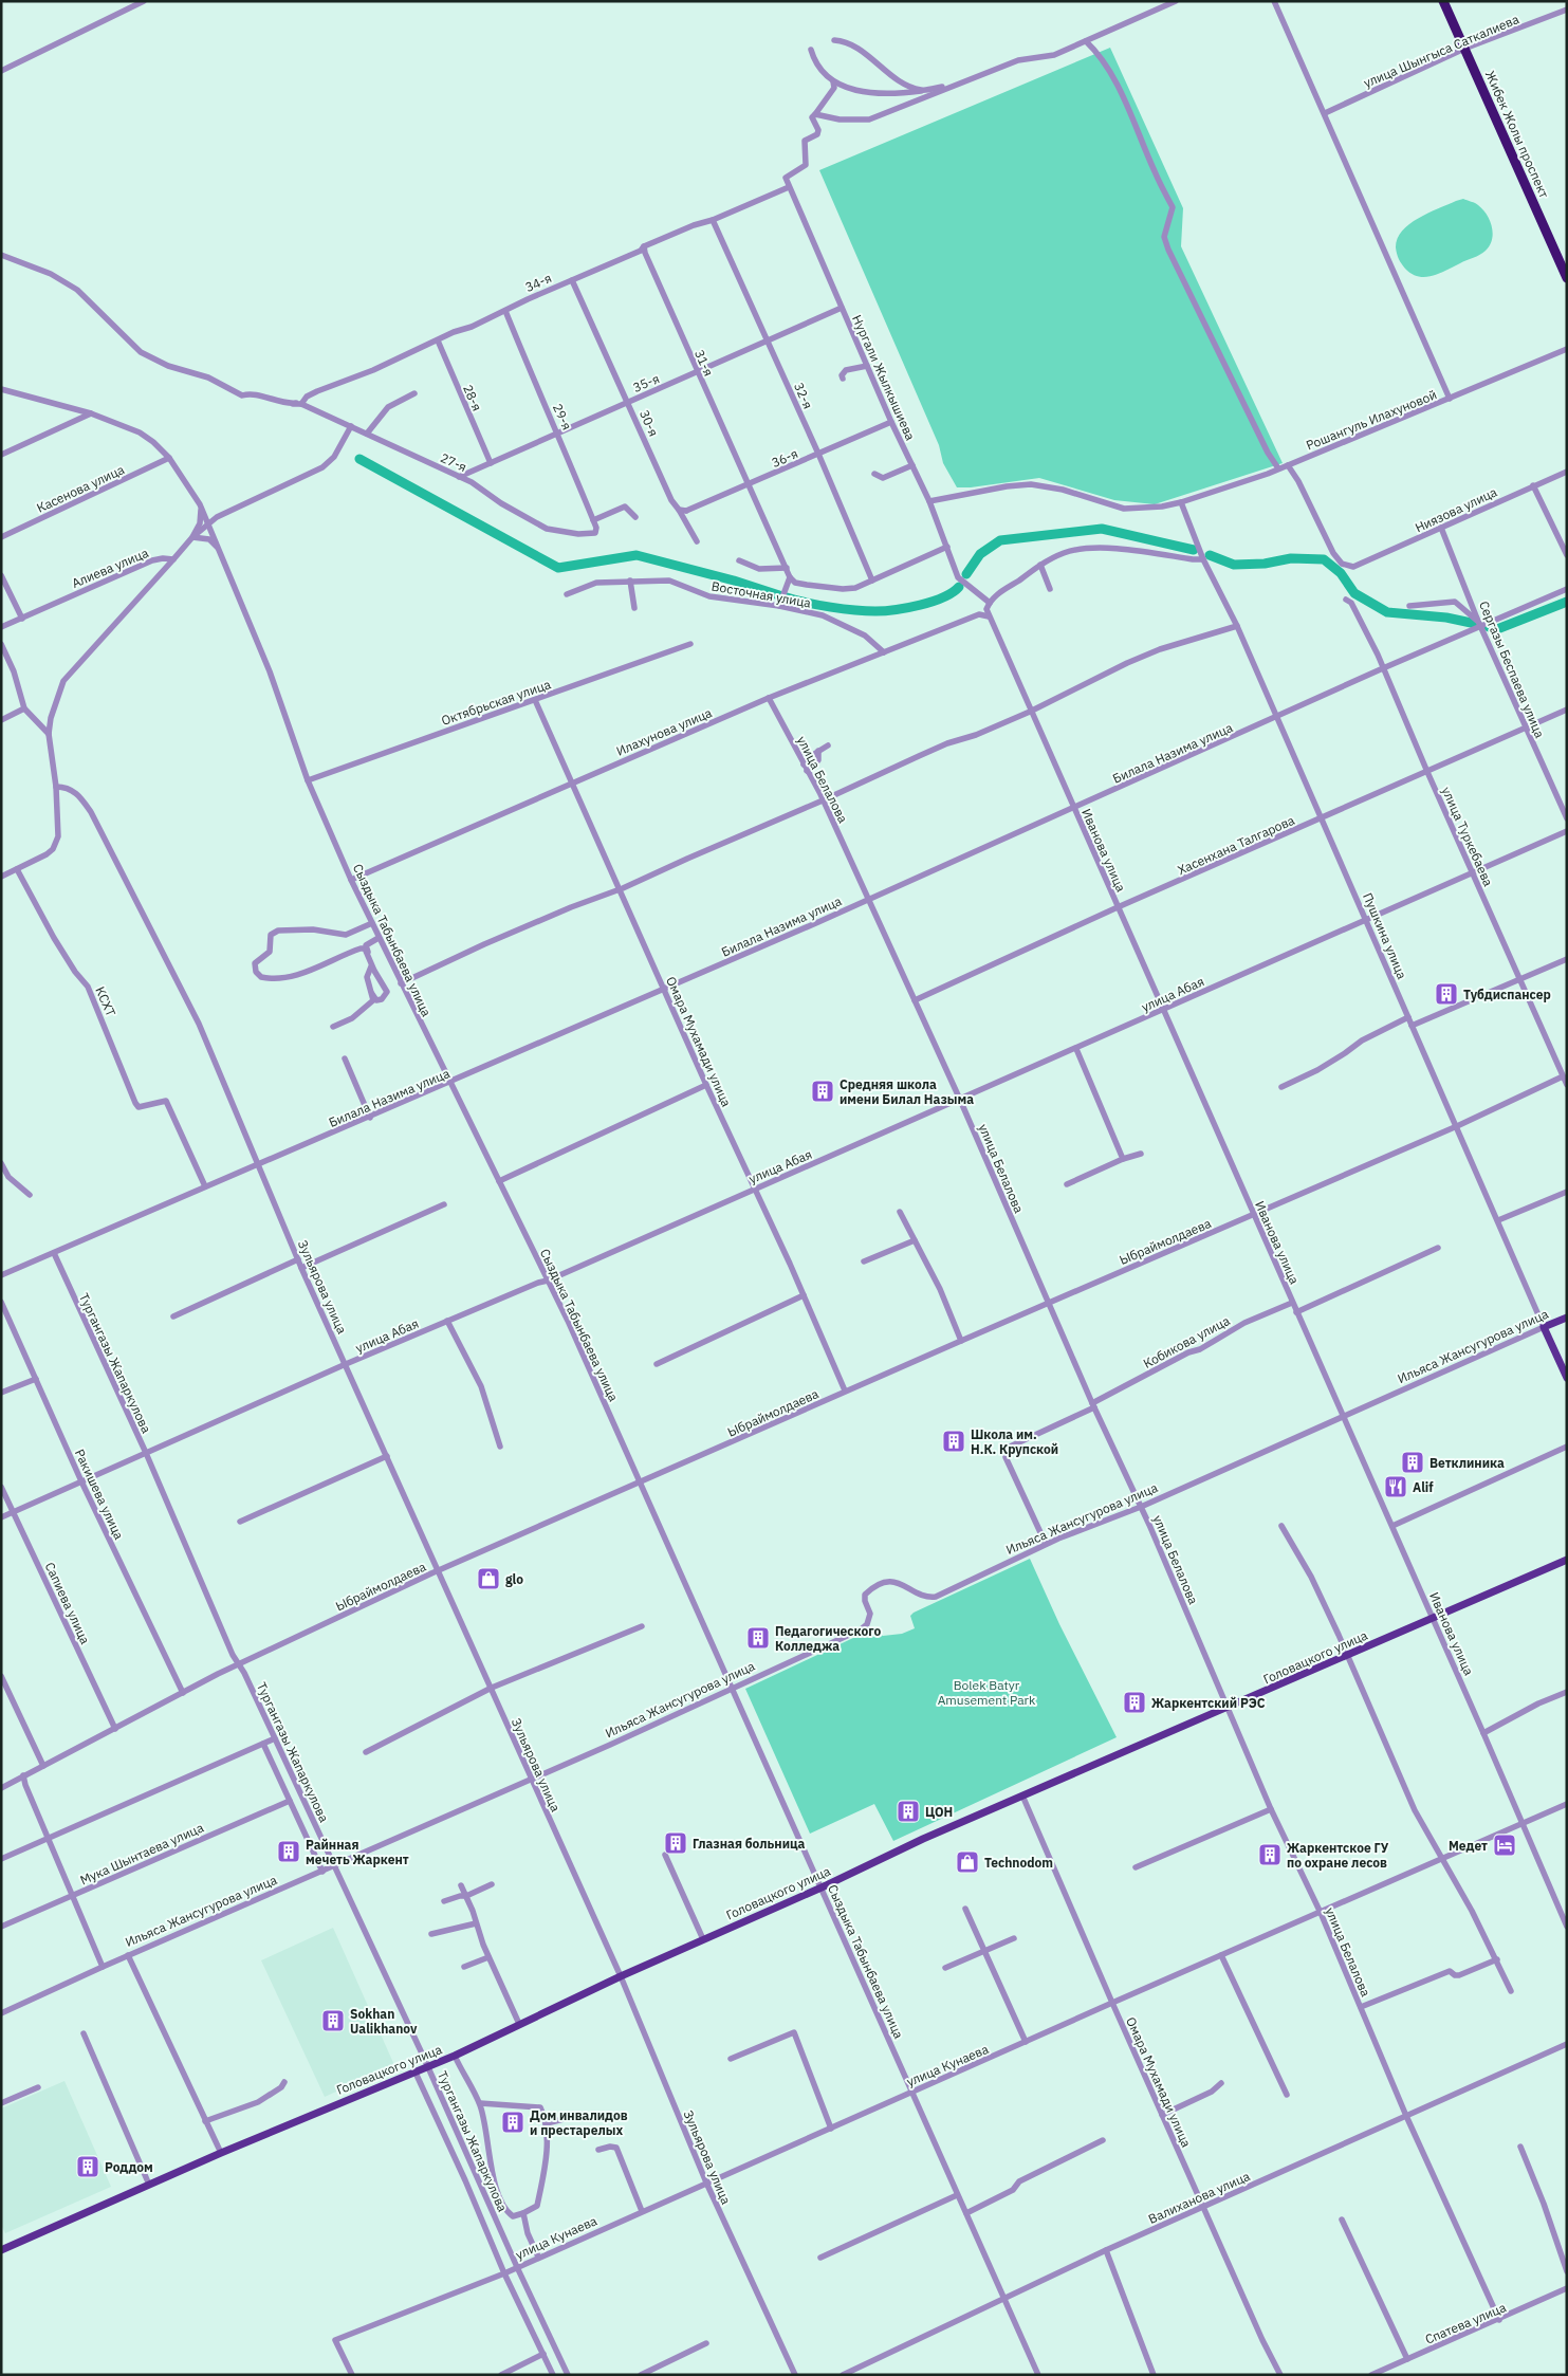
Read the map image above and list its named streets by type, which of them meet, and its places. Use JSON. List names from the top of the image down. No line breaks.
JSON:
{"streets":{"highway":["Жибек Жолы проспект"],"main road":["Пушкина улица","Ильяса Жансугурова улица","Головацкого улица"],"street":["улица Шынгыса Саткалиева","34-я","31-я","Нургали Жылкышиева","35-я","32-я","28-я","29-я","Рошангуль Илахуновой","30-я","36-я","27-я","Касенова улица","Ниязова улица","Алиева улица","Восточная улица","Сергазы Беспаева улица","Октябрьская улица","Илахунова улица","Билала Назима улица","улица Белалова","улица Туркебаева","Хасенхана Талгарова","Иванова улица","Сыздыка Табынбаева улица","улица Абая","КСХТ","Омара Мухамади улица","Ыбраймолдаева","Зульярова улица","Кобикова улица","Тургангазы Жапаркулова","Ракишева улица","Сапиева улица","Мука Шынтаева улица","улица Кунаева","Валиханова улица","Спатева улица"]},"crossings":[["улица Шынгыса Саткалиева","Жибек Жолы проспект"],["34-я","31-я"],["34-я","Нургали Жылкышиева"],["34-я","32-я"],["34-я","28-я"],["34-я","29-я"],["34-я","30-я"],["34-я","27-я"],["31-я","35-я"],["31-я","36-я"],["Нургали Жылкышиева","35-я"],["Нургали Жылкышиева","Рошангуль Илахуновой"],["Нургали Жылкышиева","36-я"],["Нургали Жылкышиева","Иванова улица"],["35-я","32-я"],["35-я","28-я"],["35-я","29-я"],["35-я","30-я"],["35-я","27-я"],["32-я","36-я"],["29-я","27-я"],["Рошангуль Илахуновой","Ниязова улица"],["Рошангуль Илахуновой","Пушкина улица"],["Касенова улица","Сыздыка Табынбаева улица"],["Ниязова улица","Сергазы Беспаева улица"],["Восточная улица","Илахунова улица"],["Сергазы Беспаева улица","Билала Назима улица"],["Сергазы Беспаева улица","Хасенхана Талгарова"],["Октябрьская улица","Сыздыка Табынбаева улица"],["Октябрьская улица","Омара Мухамади улица"],["Илахунова улица","улица Белалова"],["Илахунова улица","Иванова улица"],["Илахунова улица","Сыздыка Табынбаева улица"],["Илахунова улица","Омара Мухамади улица"],["Билала Назима улица","улица Белалова"],["Билала Назима улица","улица Туркебаева"],["Билала Назима улица","Иванова улица"],["Билала Назима улица","Пушкина улица"],["Билала Назима улица","Сыздыка Табынбаева улица"],["Билала Назима улица","КСХТ"],["Билала Назима улица","Омара Мухамади улица"],["Билала Назима улица","Зульярова улица"],["Билала Назима улица","Тургангазы Жапаркулова"],["улица Белалова","Хасенхана Талгарова"],["улица Белалова","улица Абая"],["улица Белалова","Ыбраймолдаева"],["улица Белалова","Кобикова улица"],["улица Белалова","Ильяса Жансугурова улица"],["улица Белалова","Головацкого улица"],["улица Белалова","улица Кунаева"],["улица Белалова","Валиханова улица"],["улица Белалова","Спатева улица"],["улица Туркебаева","Хасенхана Талгарова"],["улица Туркебаева","улица Абая"],["улица Туркебаева","Ыбраймолдаева"],["Хасенхана Талгарова","Иванова улица"],["Хасенхана Талгарова","Пушкина улица"],["Иванова улица","улица Абая"],["Иванова улица","Ыбраймолдаева"],["Иванова улица","Кобикова улица"],["Иванова улица","Ильяса Жансугурова улица"],["Иванова улица","Головацкого улица"],["Иванова улица","улица Кунаева"],["Пушкина улица","улица Абая"],["Пушкина улица","Ыбраймолдаева"],["Пушкина улица","Ильяса Жансугурова улица"],["Сыздыка Табынбаева улица","улица Абая"],["Сыздыка Табынбаева улица","Ыбраймолдаева"],["Сыздыка Табынбаева улица","Ильяса Жансугурова улица"],["Сыздыка Табынбаева улица","Головацкого улица"],["Сыздыка Табынбаева улица","улица Кунаева"],["Сыздыка Табынбаева улица","Валиханова улица"],["улица Абая","Омара Мухамади улица"],["улица Абая","Зульярова улица"],["улица Абая","Тургангазы Жапаркулова"],["улица Абая","Ракишева улица"],["улица Абая","Сапиева улица"],["Омара Мухамади улица","Ыбраймолдаева"],["Омара Мухамади улица","Головацкого улица"],["Омара Мухамади улица","улица Кунаева"],["Омара Мухамади улица","Валиханова улица"],["Ыбраймолдаева","Зульярова улица"],["Ыбраймолдаева","Тургангазы Жапаркулова"],["Ыбраймолдаева","Ракишева улица"],["Ыбраймолдаева","Сапиева улица"],["Зульярова улица","Ильяса Жансугурова улица"],["Зульярова улица","Головацкого улица"],["Зульярова улица","улица Кунаева"],["Кобикова улица","Ильяса Жансугурова улица"],["Ильяса Жансугурова улица","Тургангазы Жапаркулова"],["Тургангазы Жапаркулова","Головацкого улица"],["Тургангазы Жапаркулова","улица Кунаева"]],"parks":["Bolek Batyr Amusement Park"],"places":{"building":["Тубдиспансер","Средняя школа имени Билал Назыма","Школа им. Н.К. Крупской","Ветклиника","Педагогического Колледжа","Жаркентский РЭС","ЦОН","Глазная больница","Райнная мечеть Жаркент","Жаркентское ГУ по охране лесов","Sokhan Ualikhanov","Дом инвалидов и престарелых","Роддом"],"restaurant":["Alif"],"shop":["glo","Technodom"],"hotel":["Медет"]}}
